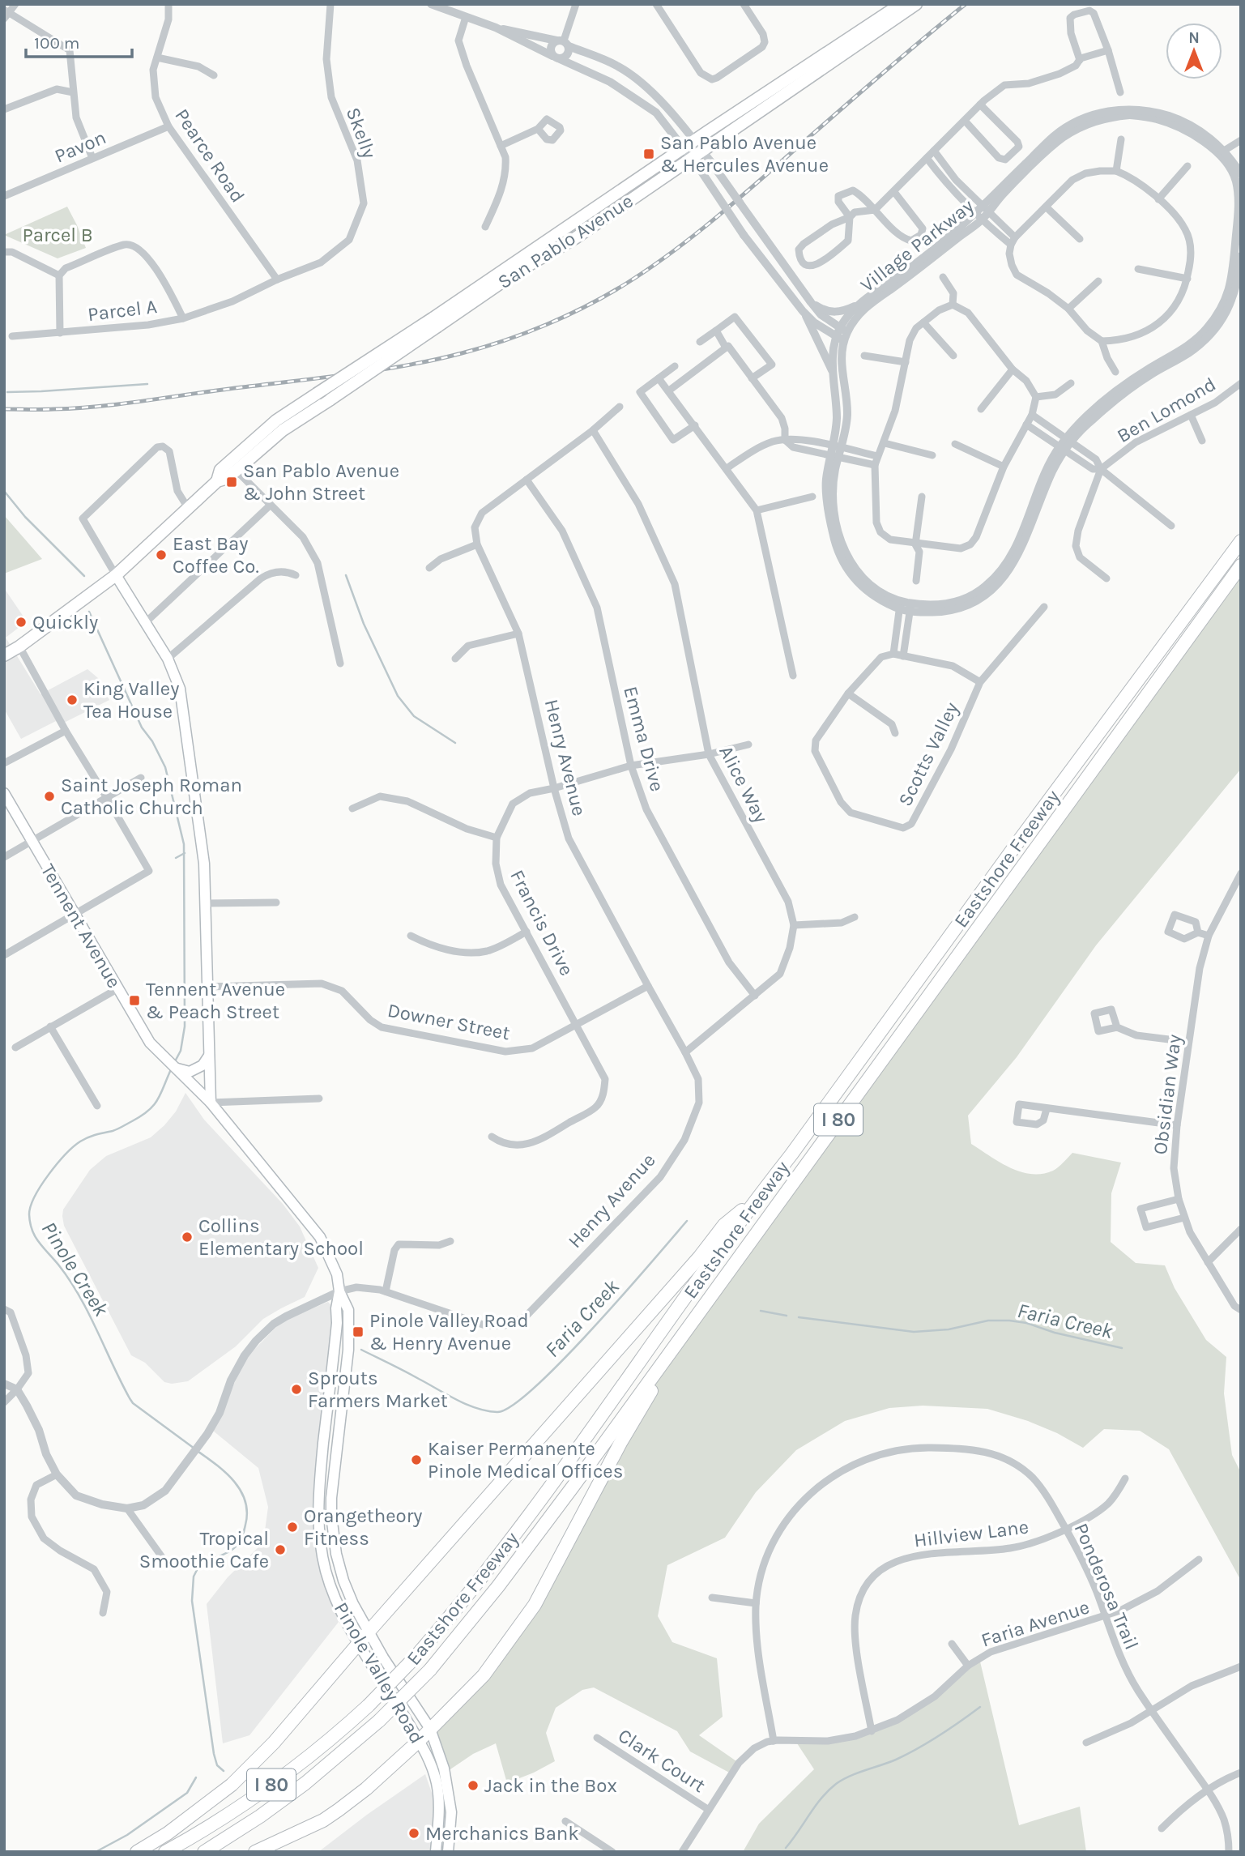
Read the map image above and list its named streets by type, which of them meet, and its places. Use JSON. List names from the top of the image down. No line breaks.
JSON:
{"streets":{"highway":["Eastshore Freeway","I 80"],"main road":["San Pablo Avenue","Tennent Avenue","Pinole Valley Road"],"street":["Skelly","Pavon","Pearce Road","Village Parkway","Parcel A","Ben Lomond","Emma Drive","Scotts Valley","Henry Avenue","Alice Way","Francis Drive","Downer Street","Obsidian Way","Hillview Lane","Ponderosa Trail","Faria Avenue","Clark Court"]},"crossings":[["Skelly","Pearce Road"],["Skelly","Parcel A"],["Pavon","Pearce Road"],["Emma Drive","Alice Way"],["Emma Drive","Francis Drive"],["Henry Avenue","Alice Way"],["Henry Avenue","Francis Drive"],["Henry Avenue","Downer Street"],["Henry Avenue","Pinole Valley Road"],["Alice Way","Francis Drive"],["Francis Drive","Downer Street"],["Tennent Avenue","Pinole Valley Road"],["Hillview Lane","Ponderosa Trail"],["Hillview Lane","Faria Avenue"],["Ponderosa Trail","Faria Avenue"],["Faria Avenue","Clark Court"]],"water":["Pinole Creek","Faria Creek"],"parks":["Parcel B"],"places":{"transit":["San Pablo Avenue & Hercules Avenue","San Pablo Avenue & John Street","Tennent Avenue & Peach Street","Pinole Valley Road & Henry Avenue"],"other":["East Bay Coffee Co.","Quickly","King Valley Tea House","Saint Joseph Roman Catholic Church","Collins Elementary School","Sprouts Farmers Market","Kaiser Permanente Pinole Medical Offices","Orangetheory Fitness","Tropical Smoothie Cafe","Jack in the Box","Merchanics Bank"]},"scale_bar":"100 m","north":"top"}
